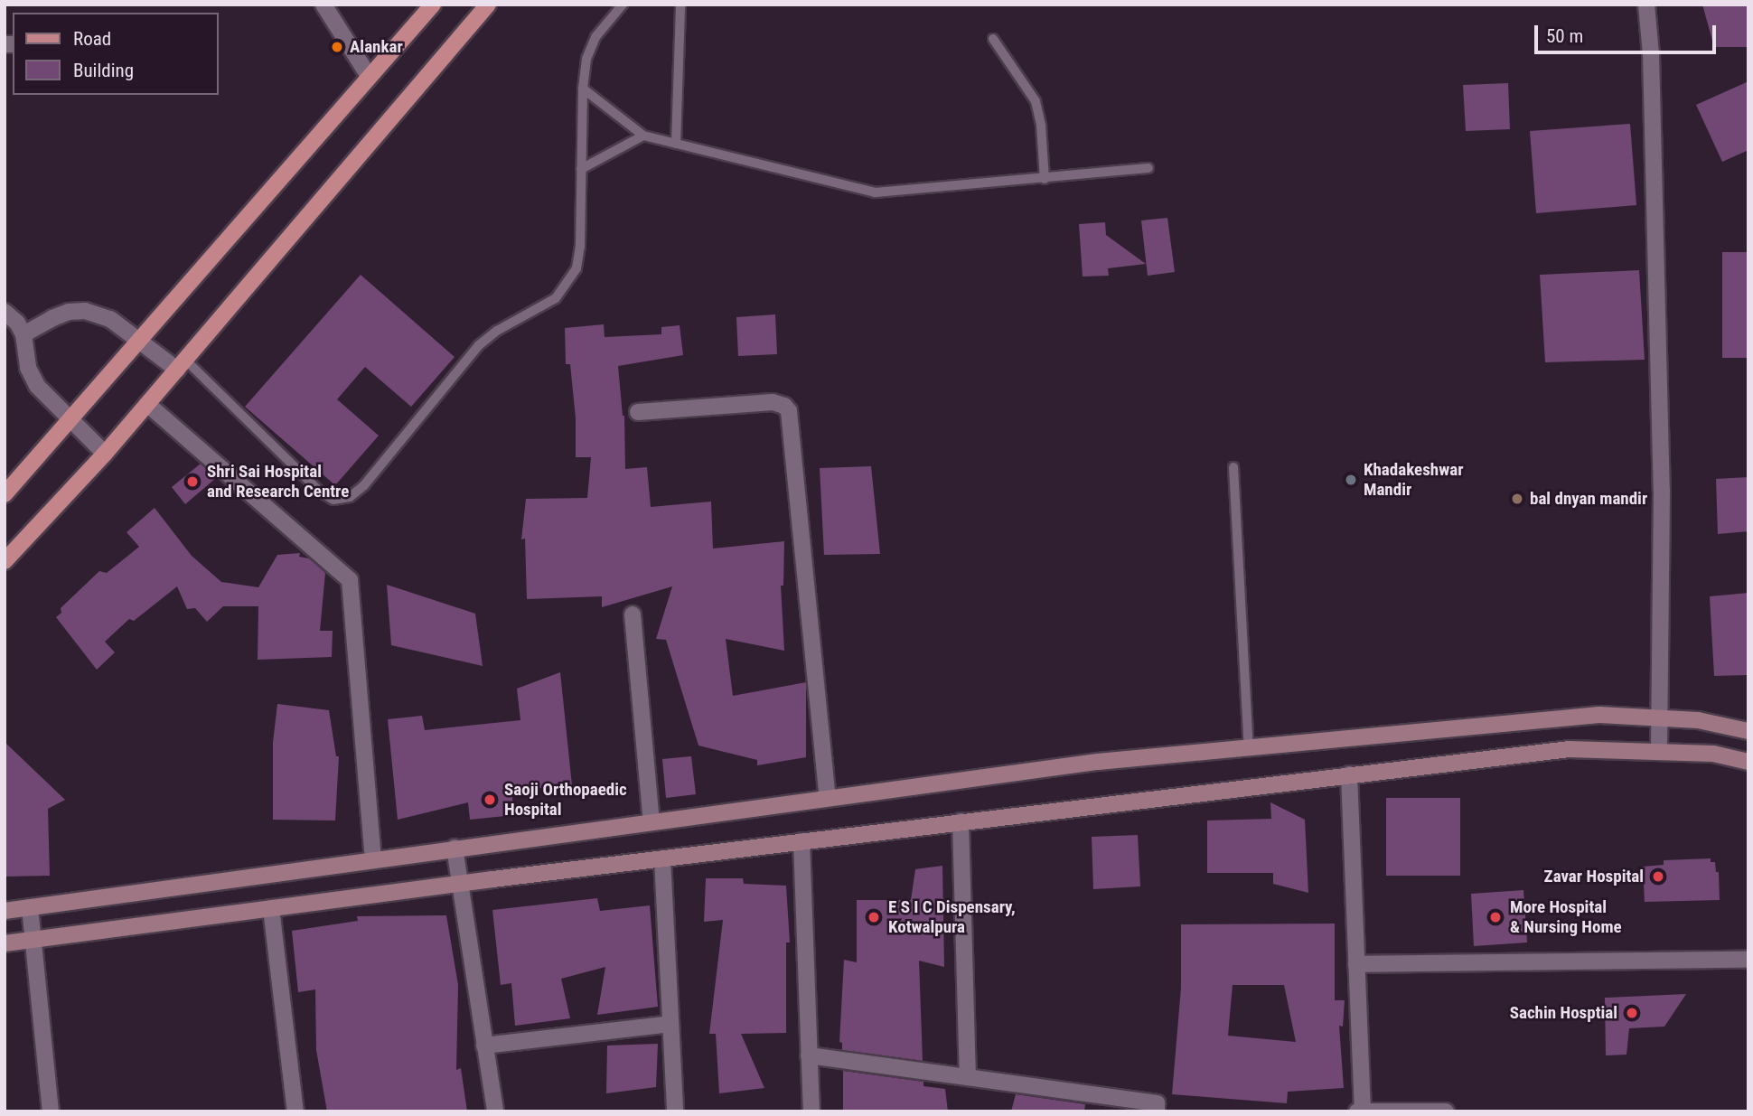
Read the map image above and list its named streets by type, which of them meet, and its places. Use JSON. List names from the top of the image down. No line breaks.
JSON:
{"places":["Alankar","Khadakeshwar Mandir","Shri Sai Hospital and Research Centre","bal dnyan mandir","Saoji Orthopaedic Hospital","Zavar Hospital","E S I C Dispensary, Kotwalpura","More Hospital & Nursing Home","Sachin Hosptial"],"legend":["Road","Building"],"scale_bar":"50 m"}
